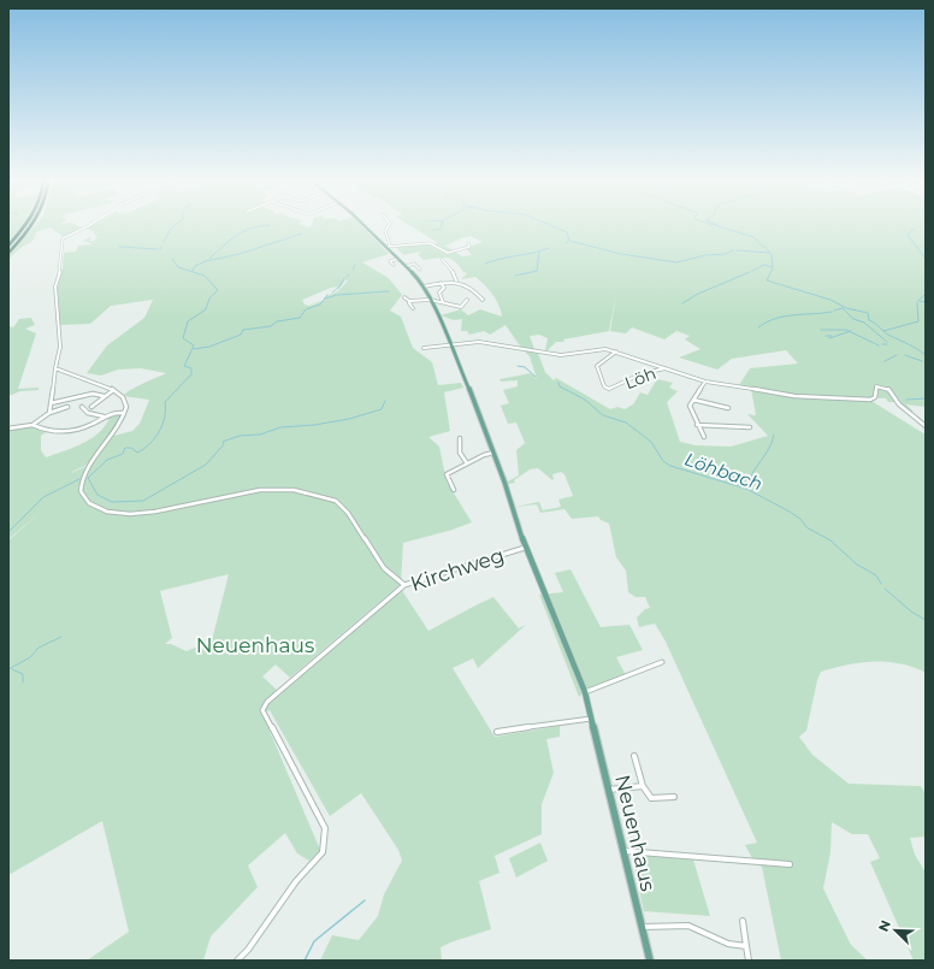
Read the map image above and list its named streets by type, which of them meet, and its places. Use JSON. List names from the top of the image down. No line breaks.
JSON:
{"streets":{"main road":["Neuenhaus"],"street":["Löh","Kirchweg"]},"crossings":[["Löh","Neuenhaus"],["Kirchweg","Neuenhaus"]],"water":["Löhbach"],"parks":["Neuenhaus"],"north":"top left"}
